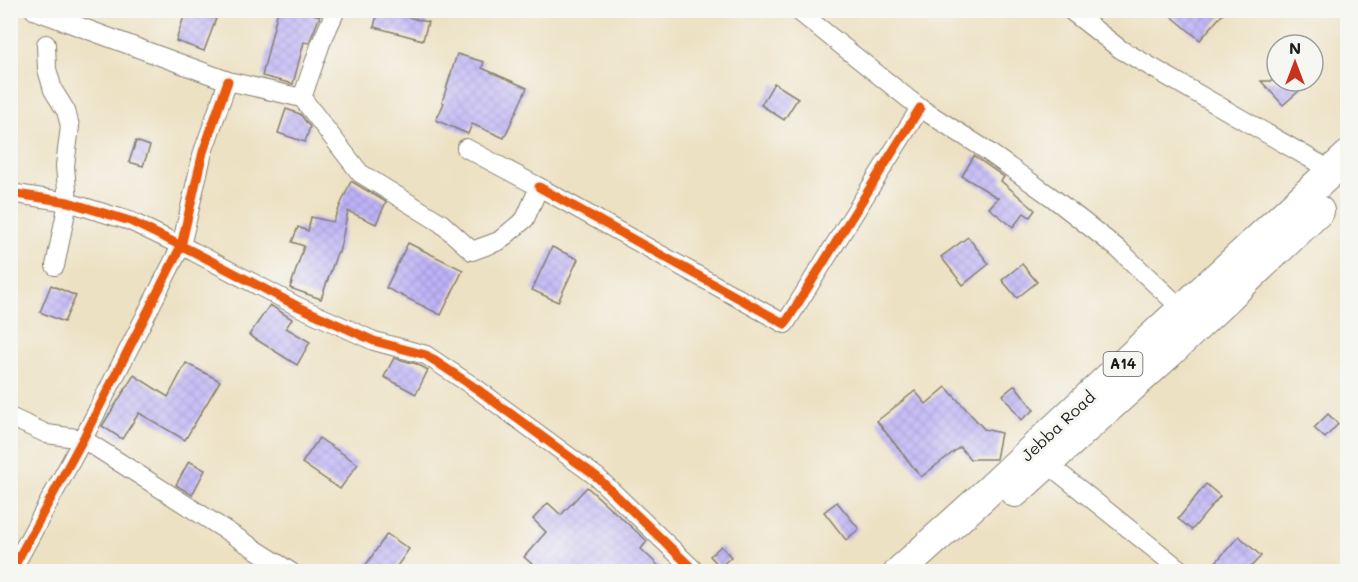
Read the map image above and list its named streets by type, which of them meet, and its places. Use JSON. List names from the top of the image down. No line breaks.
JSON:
{"streets":{"highway":["A14","Jebba Road"]},"north":"top"}
